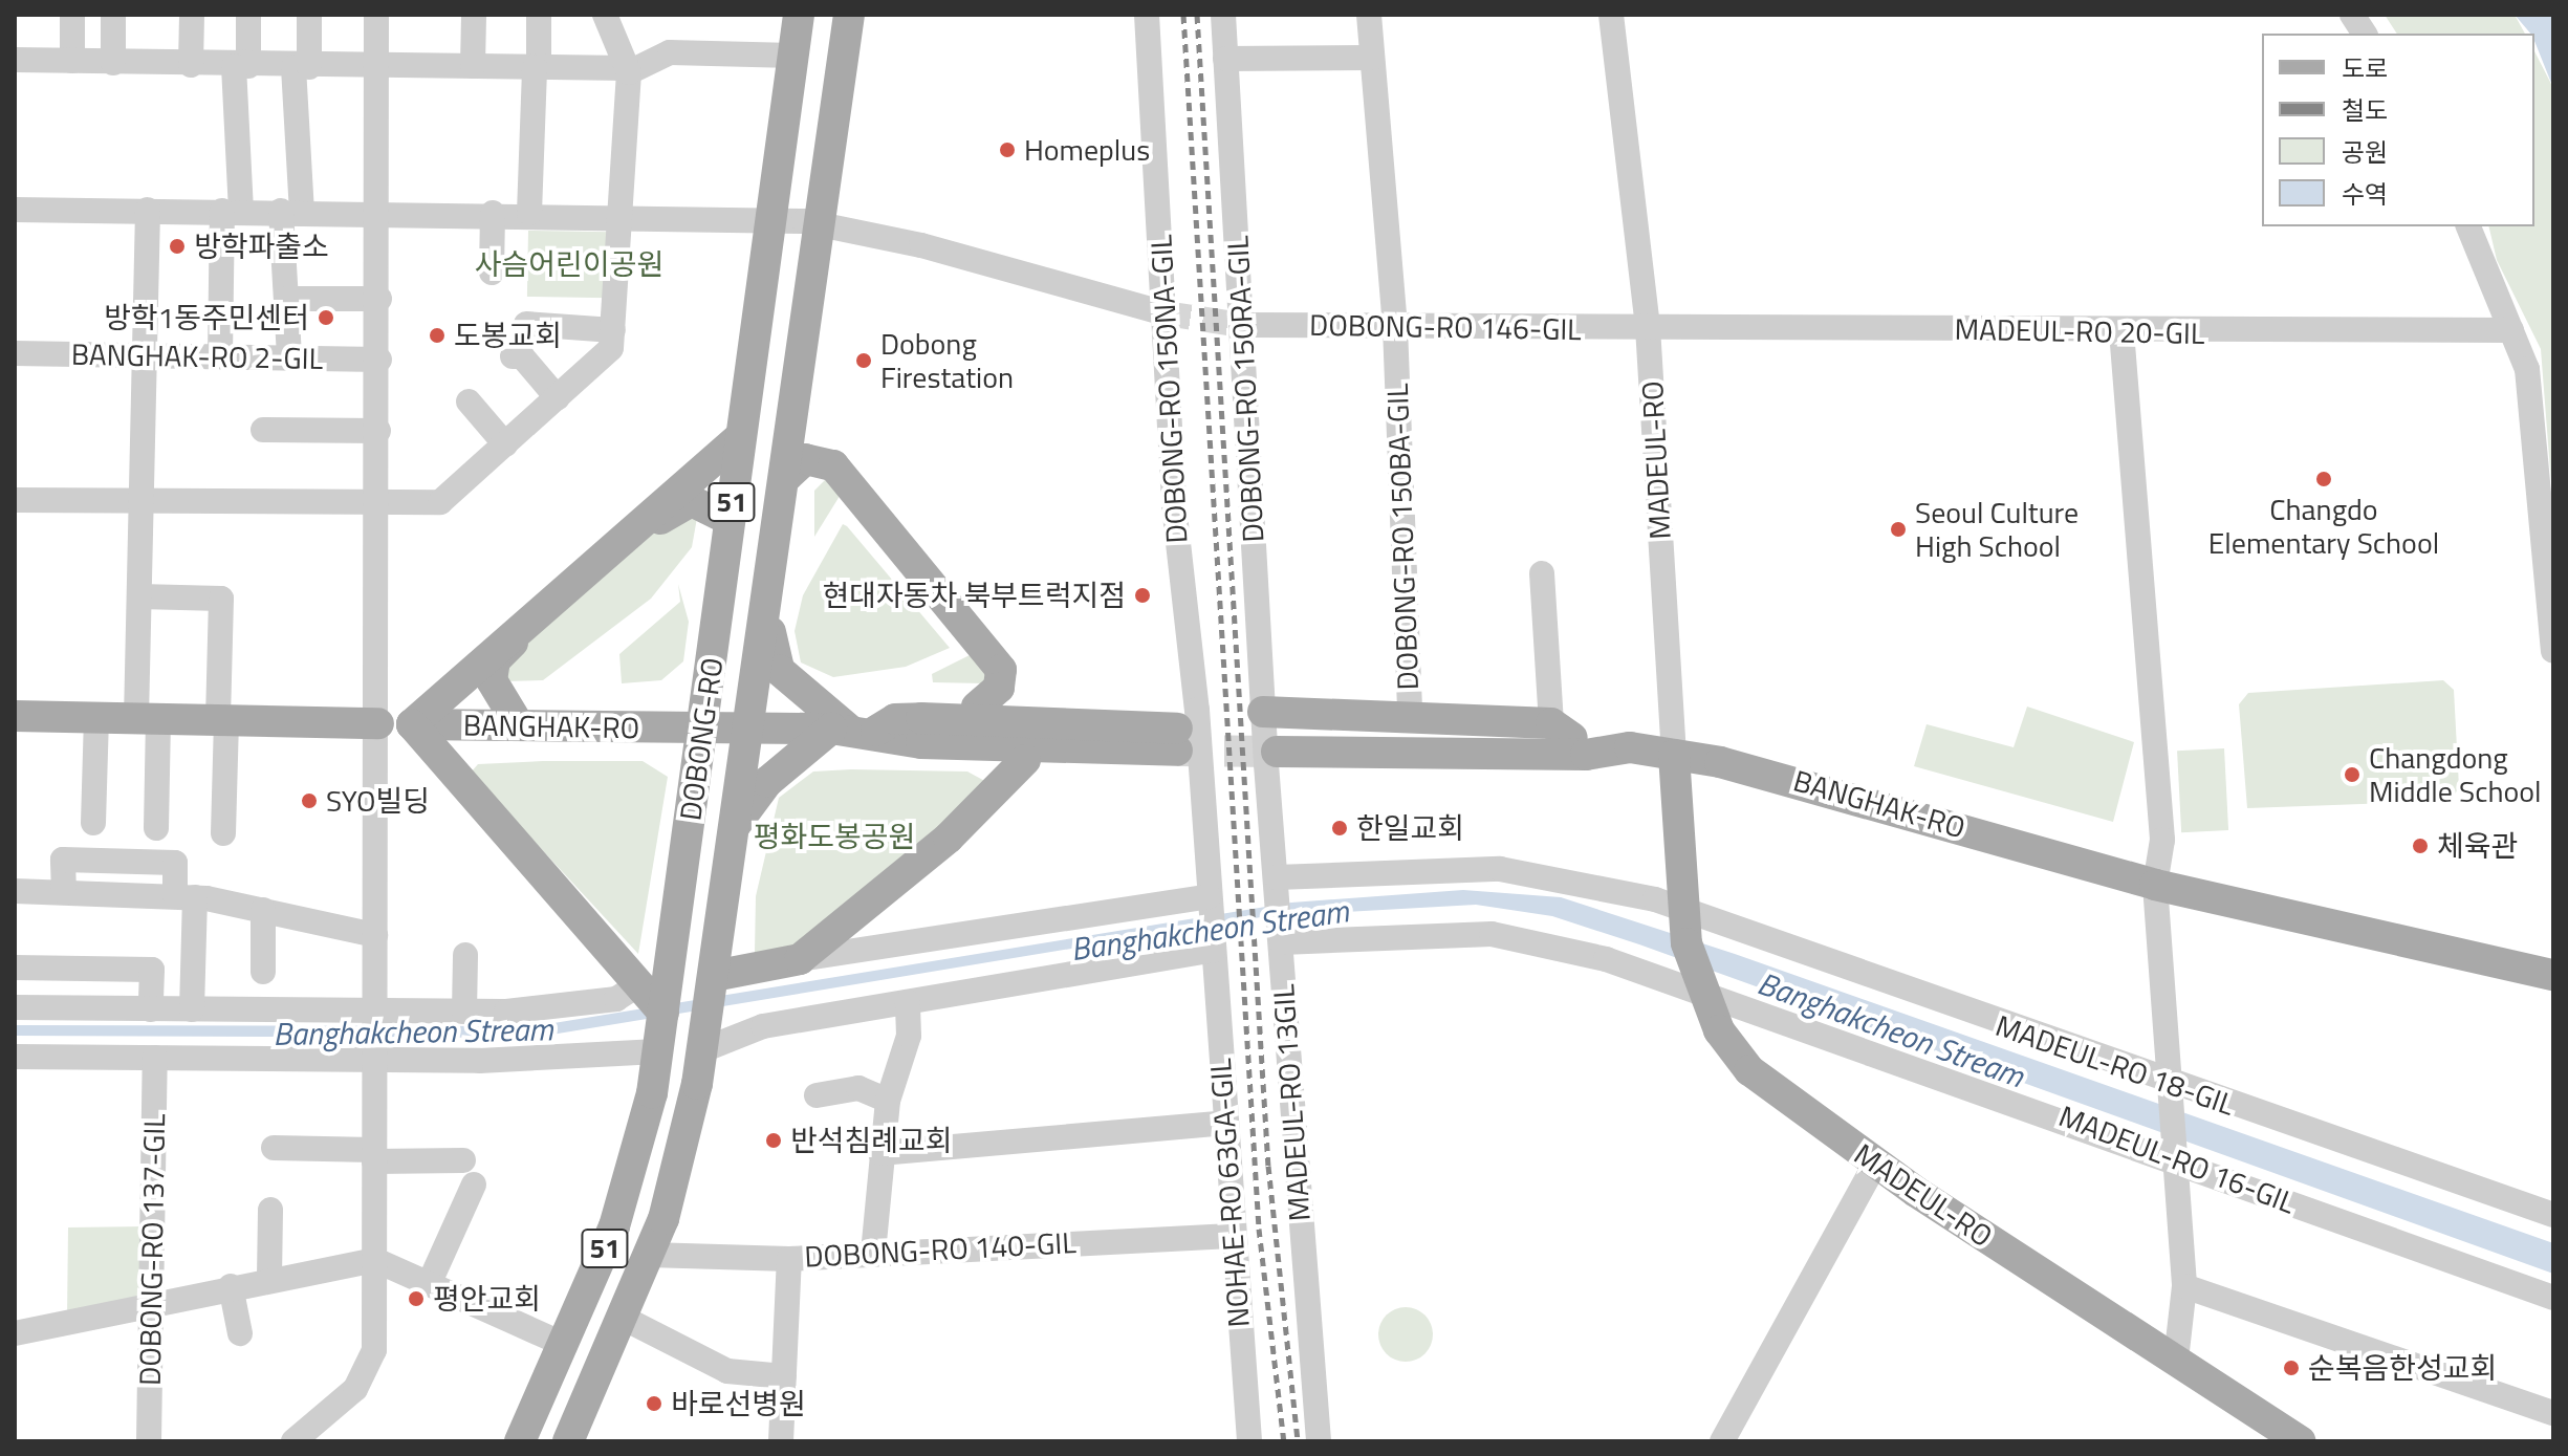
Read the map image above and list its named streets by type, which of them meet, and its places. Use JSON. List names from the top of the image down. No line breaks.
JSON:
{"streets":{"main road":["MADEUL-RO","51","BANGHAK-RO","DOBONG-RO"],"street":["DOBONG-RO 146-GIL","MADEUL-RO 20-GIL","BANGHAK-RO 2-GIL","DOBONG-RO 150NA-GIL","DOBONG-RO 150RA-GIL","DOBONG-RO 150BA-GIL","MADEUL-RO 18-GIL","MADEUL-RO 13GIL","MADEUL-RO 16-GIL","NOHAE-RO 63GA-GIL","DOBONG-RO 137-GIL","DOBONG-RO 140-GIL"]},"crossings":[["DOBONG-RO 146-GIL","MADEUL-RO 20-GIL"],["DOBONG-RO 146-GIL","DOBONG-RO 150RA-GIL"],["DOBONG-RO 146-GIL","MADEUL-RO"],["DOBONG-RO 146-GIL","DOBONG-RO 150BA-GIL"],["MADEUL-RO 20-GIL","MADEUL-RO"],["DOBONG-RO 150NA-GIL","BANGHAK-RO"],["DOBONG-RO 150RA-GIL","BANGHAK-RO"],["DOBONG-RO 150RA-GIL","MADEUL-RO 13GIL"],["MADEUL-RO","BANGHAK-RO"],["MADEUL-RO","MADEUL-RO 18-GIL"],["MADEUL-RO","MADEUL-RO 16-GIL"],["BANGHAK-RO","DOBONG-RO"],["BANGHAK-RO","MADEUL-RO 13GIL"],["DOBONG-RO","DOBONG-RO 140-GIL"],["NOHAE-RO 63GA-GIL","DOBONG-RO 140-GIL"]],"water":["Banghakcheon Stream"],"parks":["사슴어린이공원","평화도봉공원"],"places":["Homeplus","방학파출소","방학1동주민센터","도봉교회","Dobong Firestation","Changdo Elementary School","Seoul Culture High School","현대자동차 북부트럭지점","Changdong Middle School","SYO빌딩","한일교회","체육관","반석침례교회","평안교회","순복음한성교회","바로선병원"],"legend":["도로","철도","공원","수역"]}
